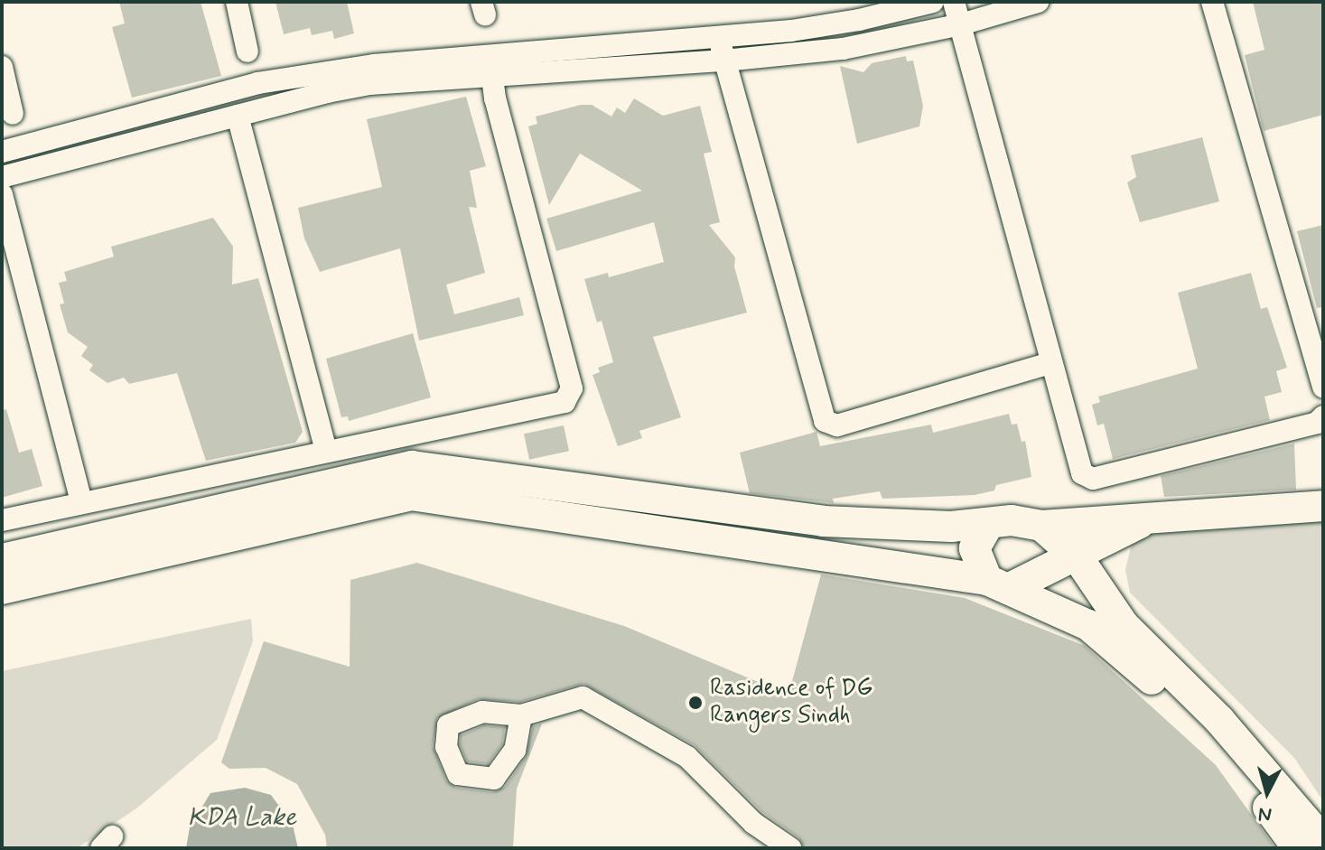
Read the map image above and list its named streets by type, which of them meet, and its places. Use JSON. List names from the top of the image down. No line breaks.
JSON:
{"water":["KDA Lake"],"places":["Rasidence of DG Rangers Sindh"],"north":"bottom"}
